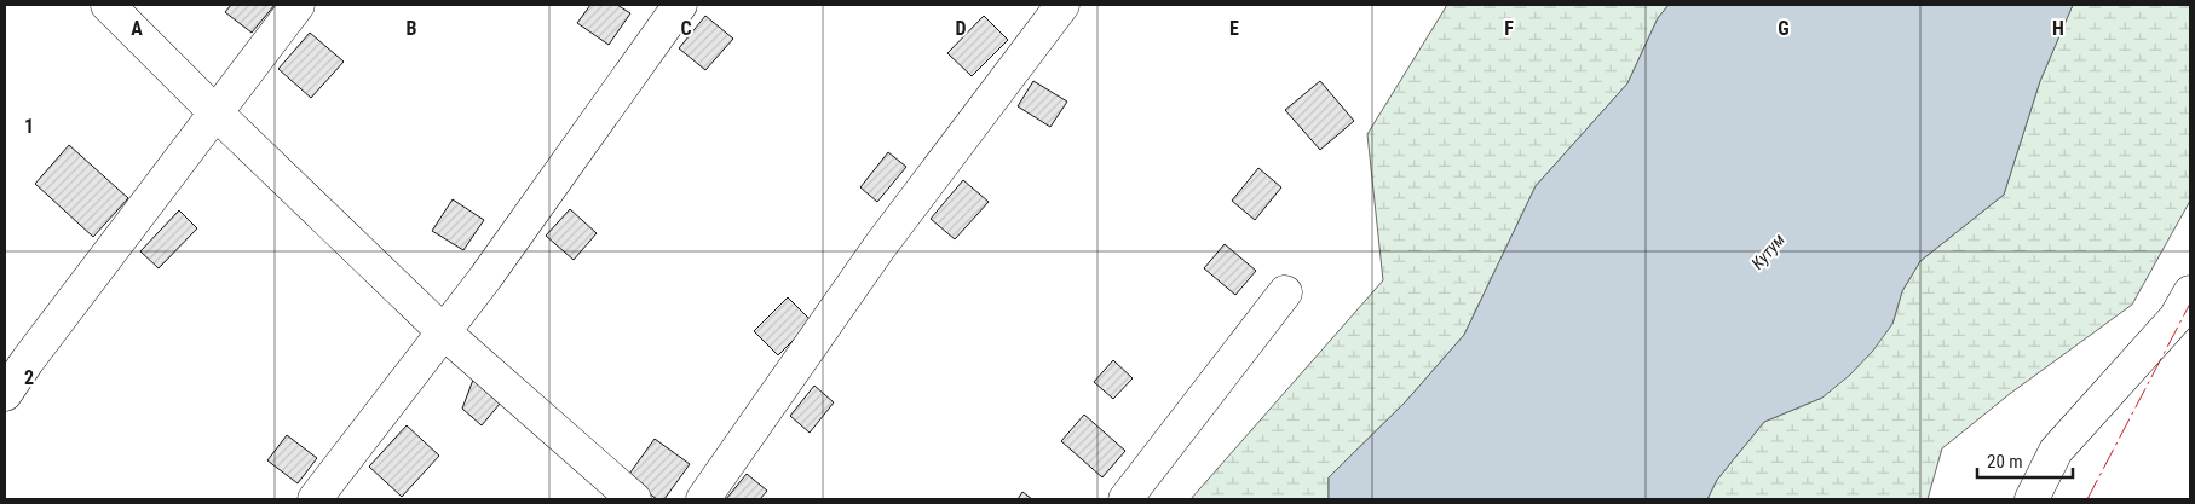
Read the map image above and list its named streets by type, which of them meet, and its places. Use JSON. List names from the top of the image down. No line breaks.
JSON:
{"water":["Кутум"],"scale_bar":"20 m","grid":{"columns":["A","B","C","D","E","F","G","H"],"rows":["1","2"]}}
